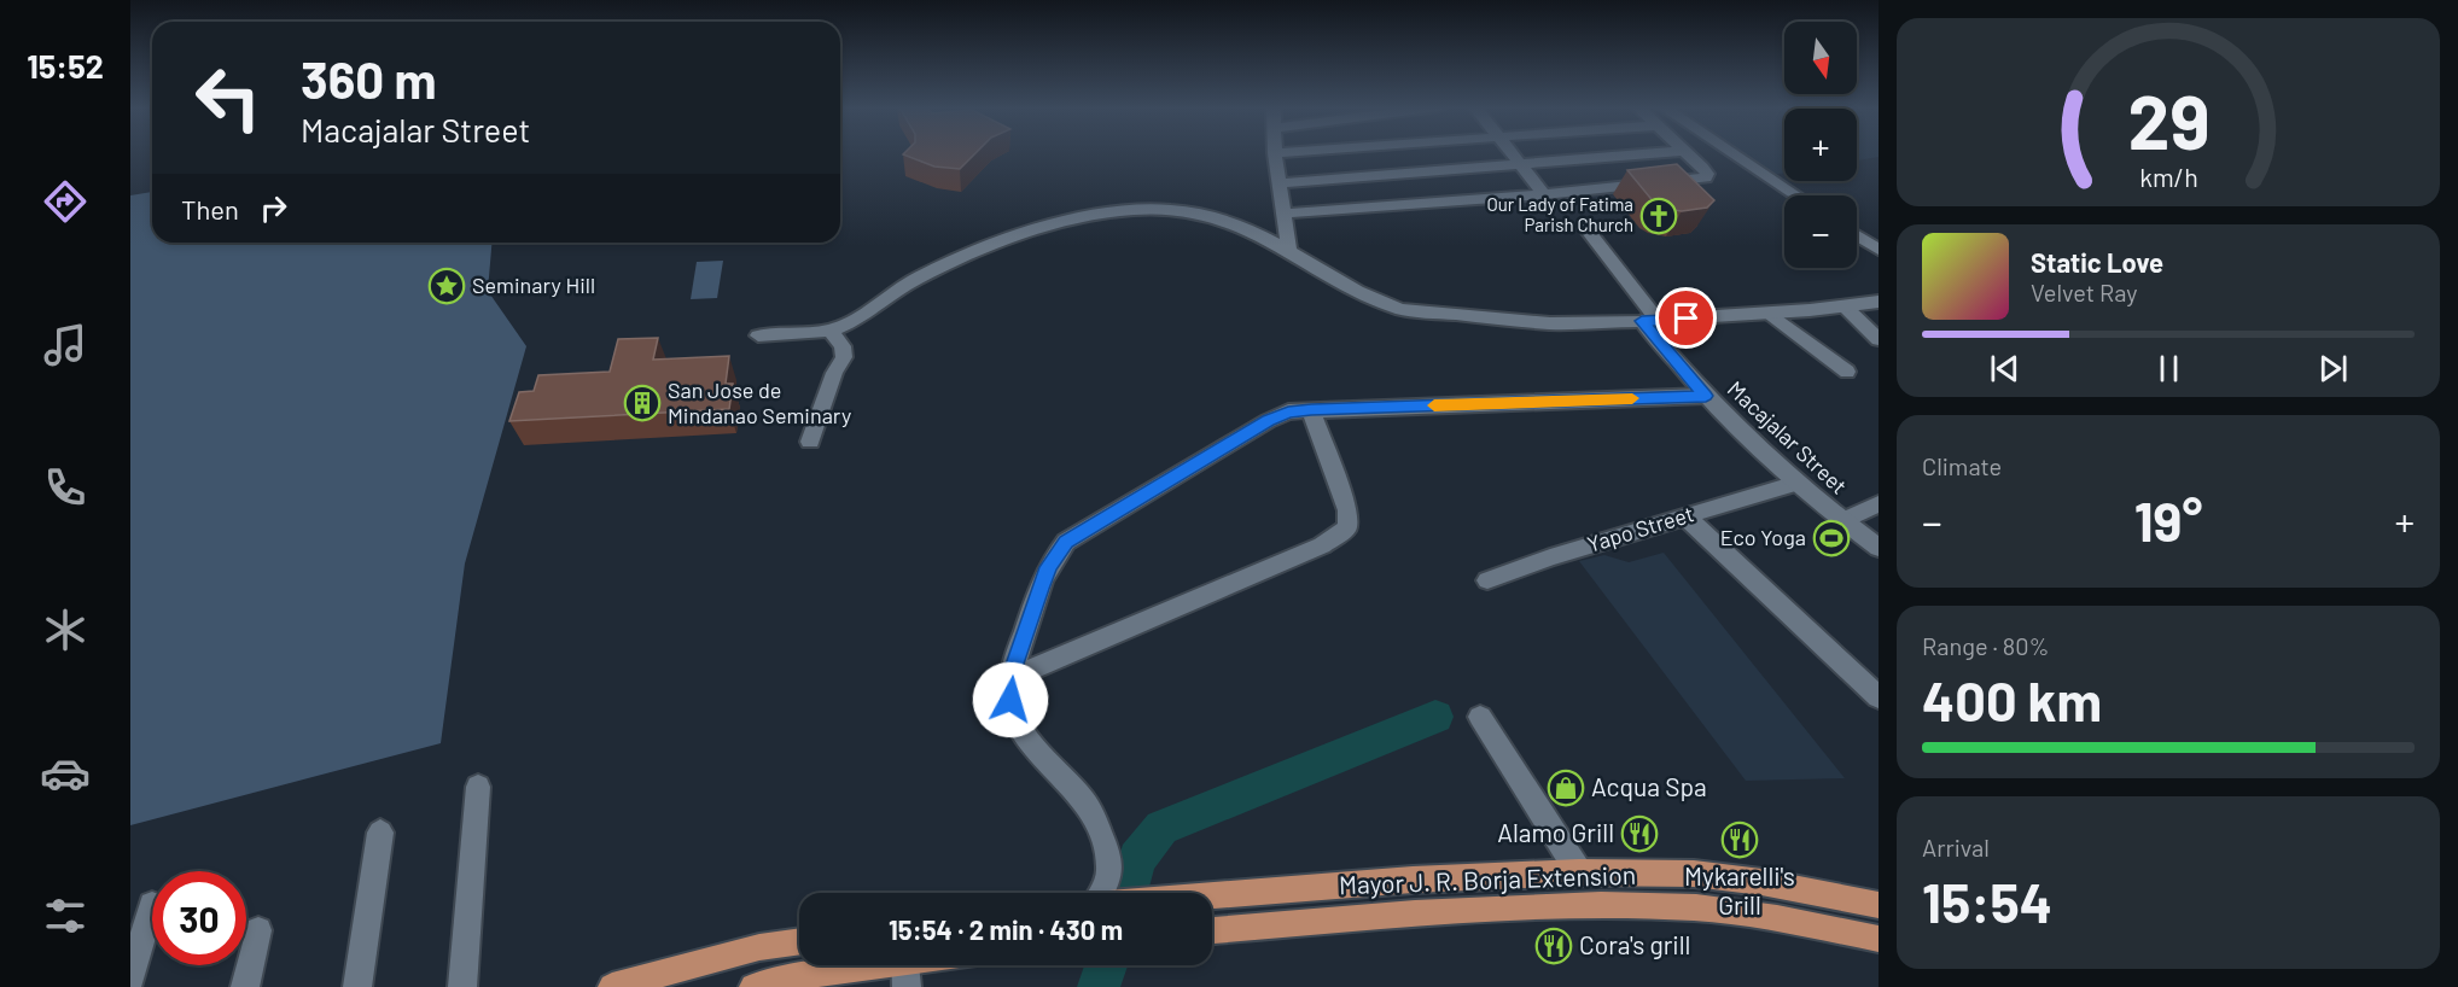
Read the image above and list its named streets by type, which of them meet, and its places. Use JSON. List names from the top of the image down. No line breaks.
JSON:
{"streets":{"main road":["Mayor J. R. Borja Extension"],"street":["Macajalar Street","Yapo Street"]},"crossings":[["Macajalar Street","Yapo Street"]],"places":{"church":["Our Lady of Fatima Parish Church"],"place":["Seminary Hill"],"building":["San Jose de Mindanao Seminary"],"sports":["Eco Yoga"],"shop":["Acqua Spa"],"restaurant":["Alamo Grill","Mykarelli's Grill","Cora's grill"]},"north":"bottom","page":{"tabs":"15:52","map_buttons":["+","−"],"turn":["360 m","Macajalar Street"],"then":"Then","song":["Static Love","Velvet Ray"],"tile":["Climate",["Range · 80%","400 km"],["Arrival","15:54"]],"heat":["−","19°","+"],"limit":"30","trip":"15:54 · 2 min · 430 m","gauge":["29","km/h"]}}
